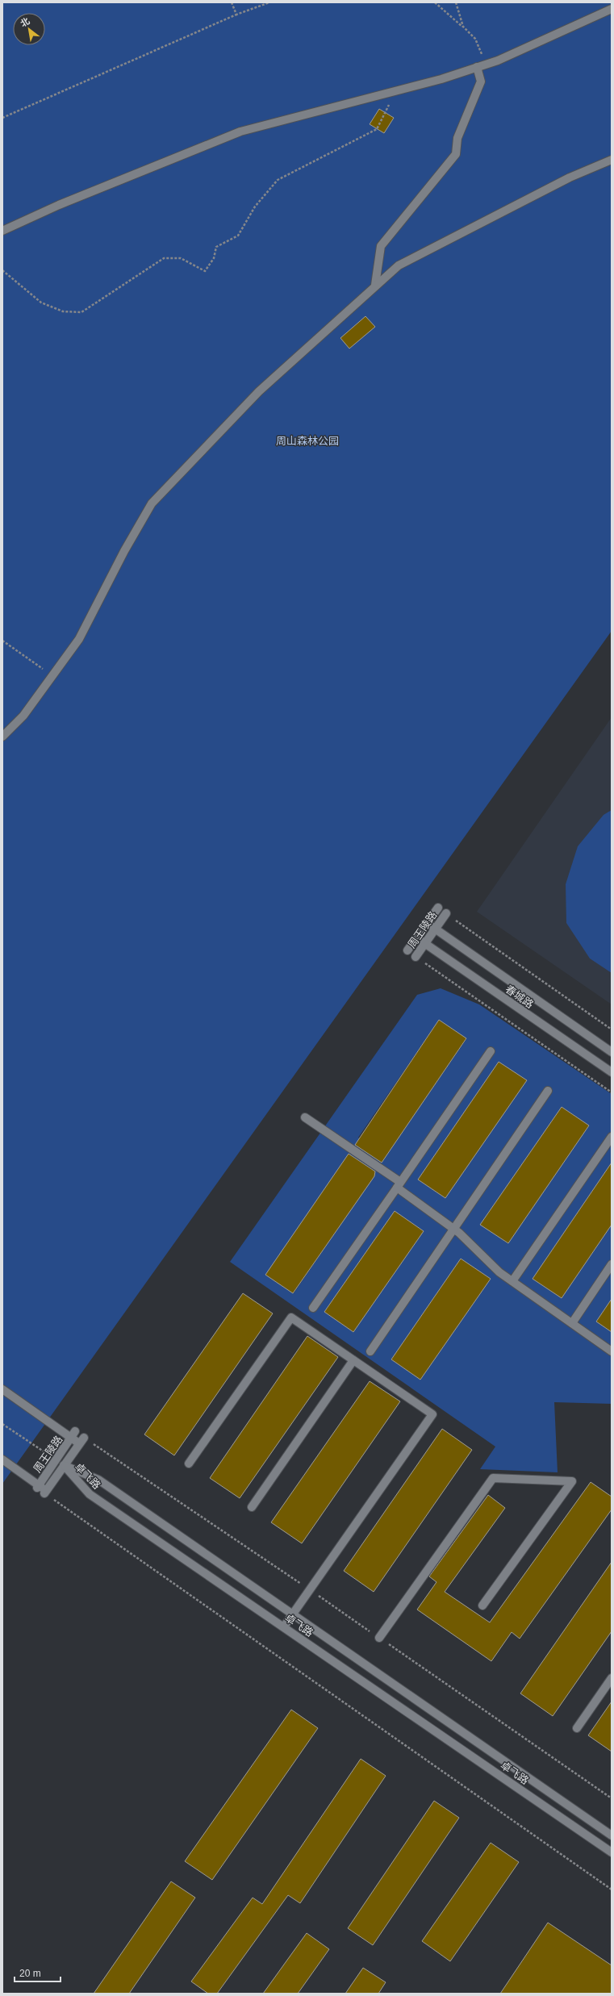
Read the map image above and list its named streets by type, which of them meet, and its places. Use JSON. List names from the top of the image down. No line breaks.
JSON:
{"streets":{"street":["周王陵路","春城路","卓飞路"]},"crossings":[["周王陵路","春城路"],["周王陵路","卓飞路"]],"parks":["周山森林公园"],"scale_bar":"20 m","north":"top left"}
